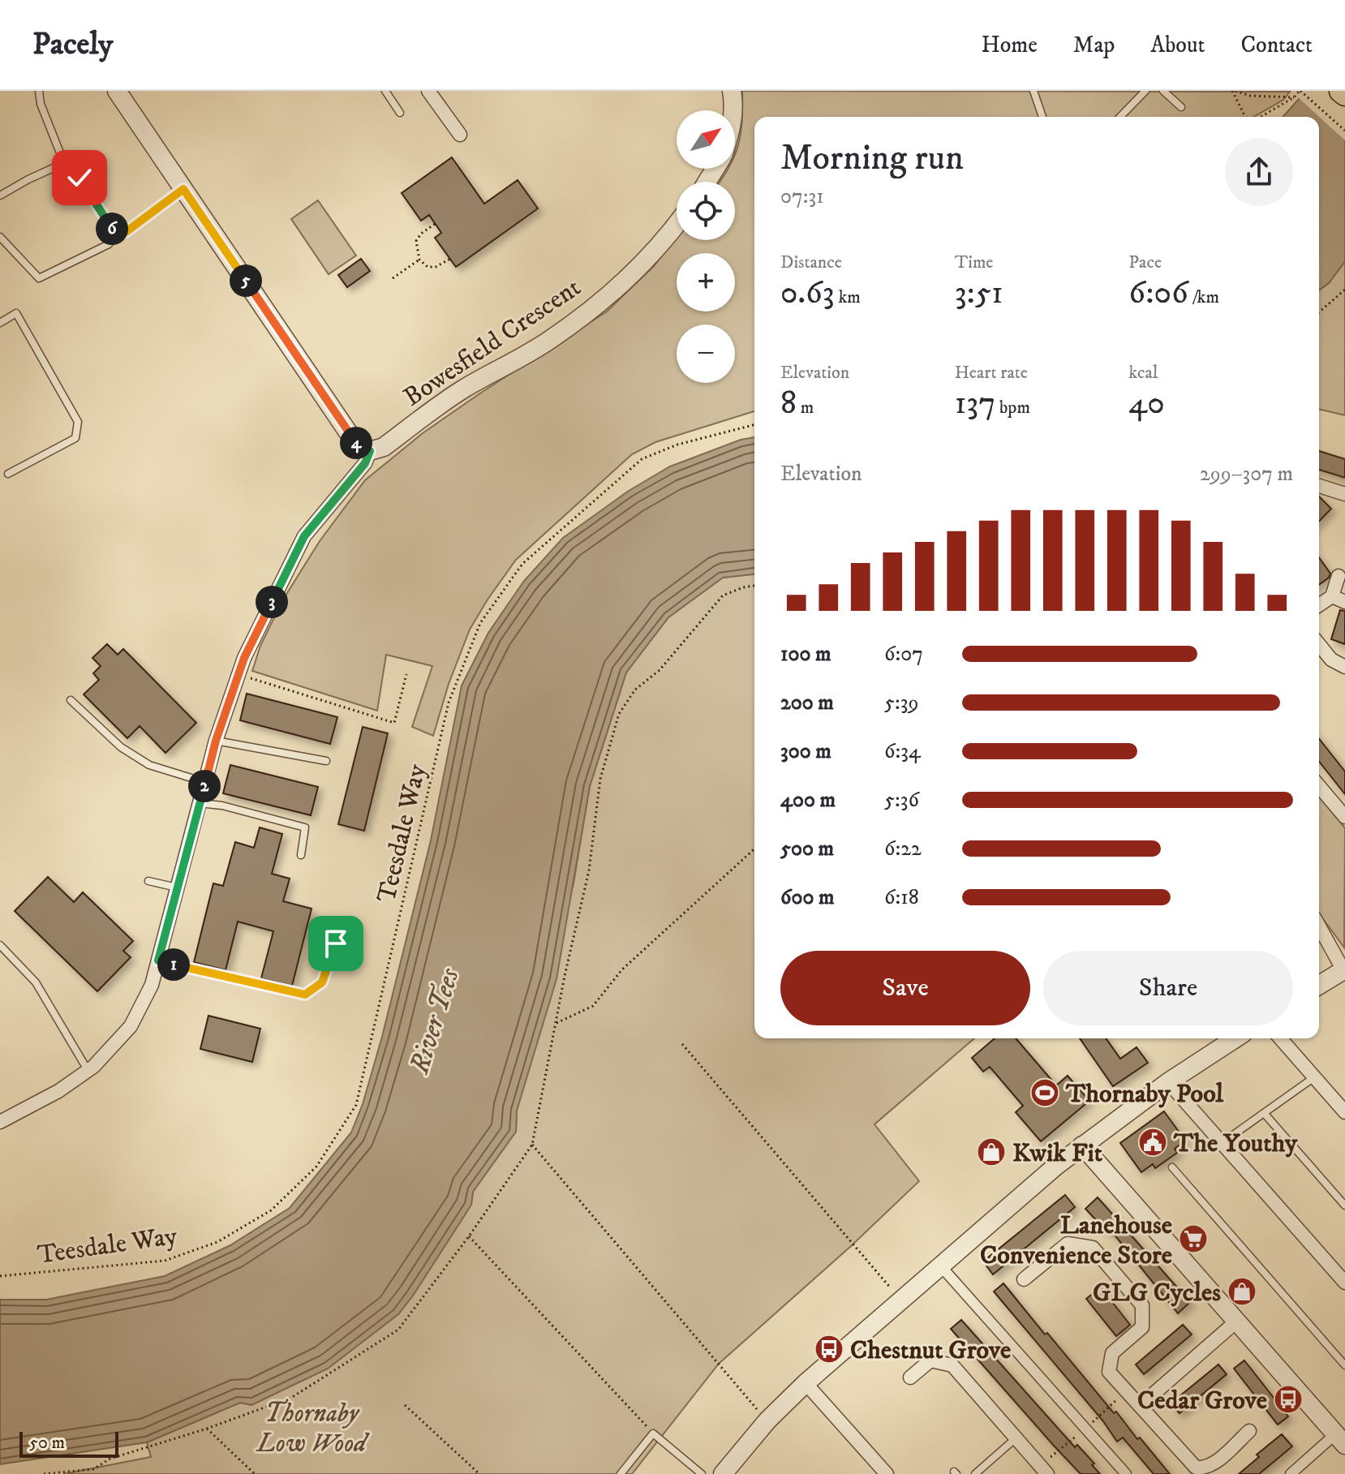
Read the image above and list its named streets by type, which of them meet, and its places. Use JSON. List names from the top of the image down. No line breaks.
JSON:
{"streets":{"street":["Bowesfield Crescent"],"path":["Teesdale Way"]},"water":["River Tees"],"parks":["Thornaby Low Wood"],"places":{"sports":["Thornaby Pool"],"public building":["The Youthy"],"shop":["Kwik Fit","GLG Cycles"],"supermarket":["Lanehouse Convenience Store"],"bus stop":["Chestnut Grove","Cedar Grove"]},"scale_bar":"50 m","north":"top right","page":{"header":"Pacely","nav":["Home","Map","About","Contact"],"map_buttons":["+","−"],"heading":["Morning run","07:31"],"pins":["6","5","4","3","2","1"],"stats":[["Distance","0.63 km"],["Time","3:51"],["Pace","6:06 /km"],["Elevation","8 m"],["Heart rate","137 bpm"],["kcal","40"]],"chart":["Elevation","299–307 m"],"list":[{"name":"100 m","note":"6:07"},{"name":"200 m","note":"5:39"},{"name":"300 m","note":"6:34"},{"name":"400 m","note":"5:36"},{"name":"500 m","note":"6:22"},{"name":"600 m","note":"6:18"}],"buttons":["Save","Share"],"scale":"50 m"}}
